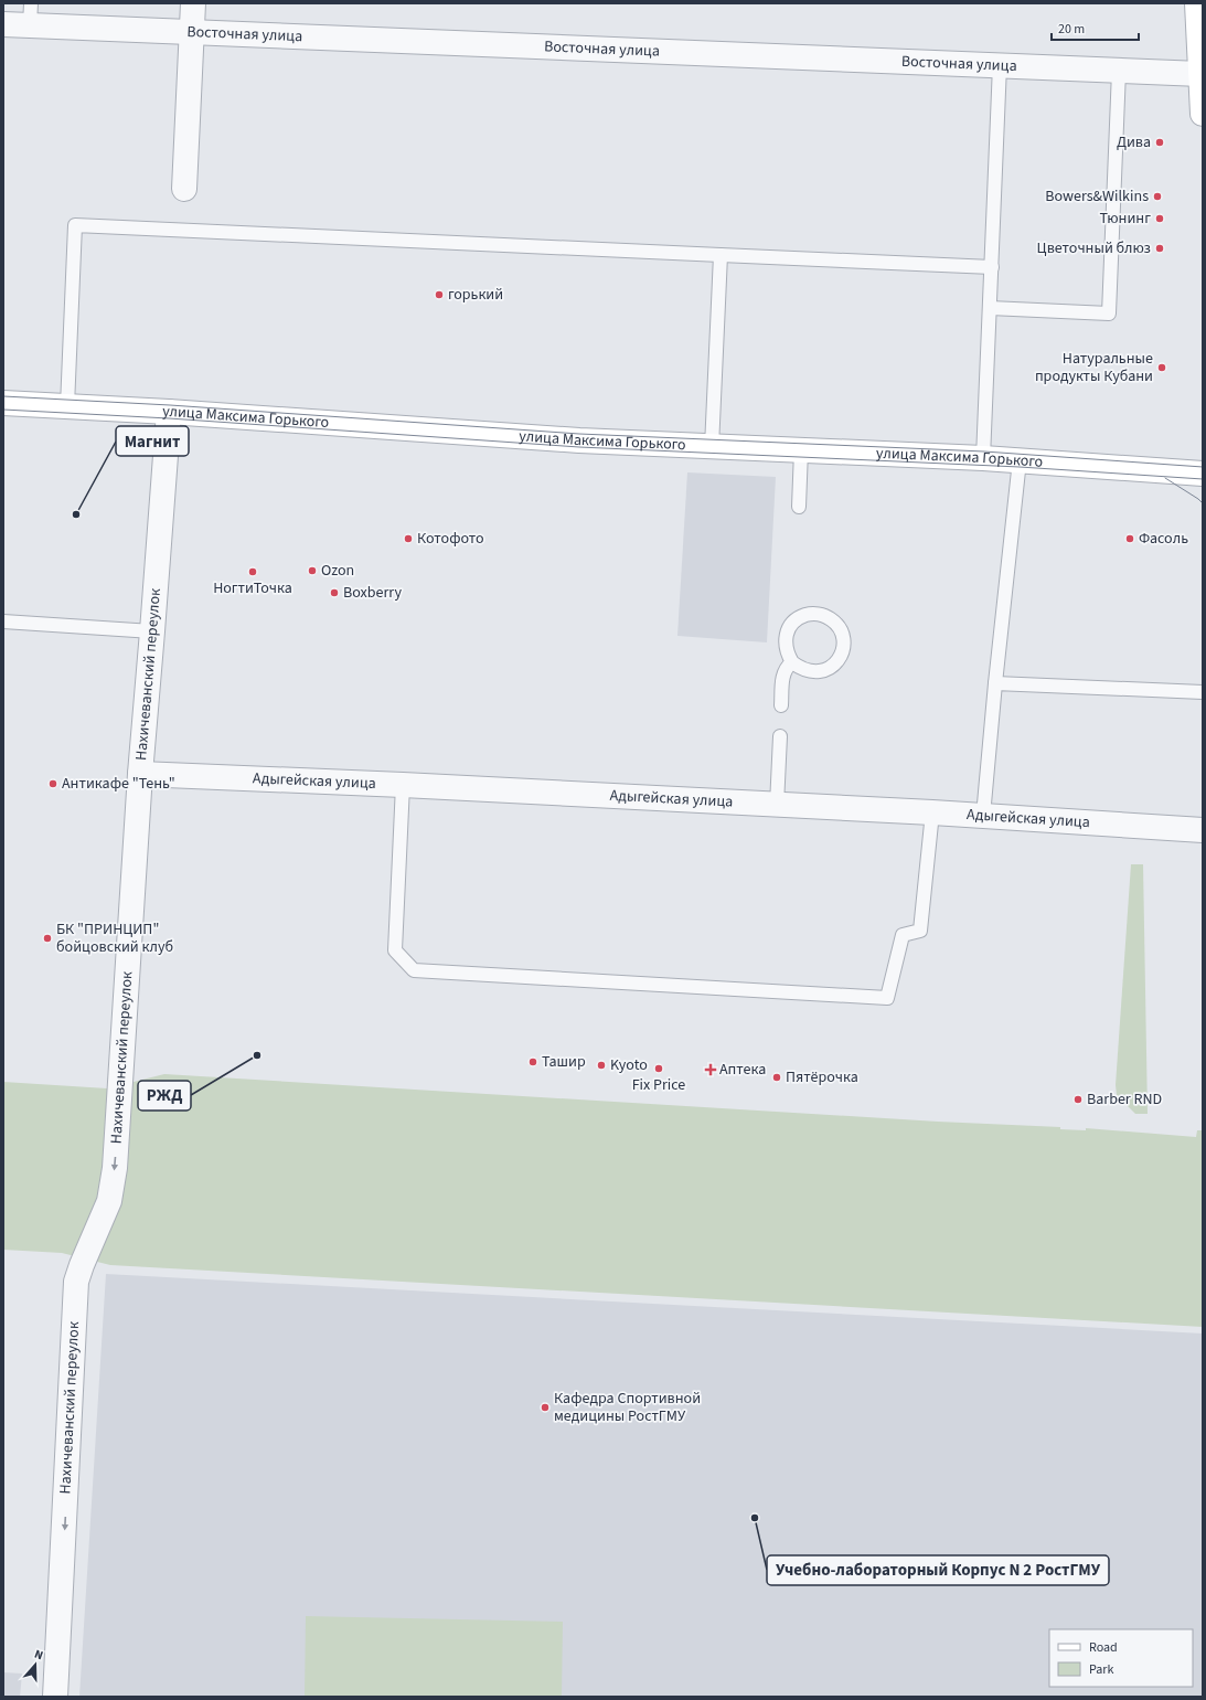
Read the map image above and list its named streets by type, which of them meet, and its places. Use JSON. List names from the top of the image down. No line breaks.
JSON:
{"streets":{"main road":["улица Максима Горького"],"street":["Восточная улица","Нахичеванский переулок","Адыгейская улица"]},"crossings":[["улица Максима Горького","Нахичеванский переулок"],["Нахичеванский переулок","Адыгейская улица"]],"one_way":["Нахичеванский переулок"],"places":{"other":["Дива","Bowers&Wilkins","Тюнинг","Цветочный блюз","горький","Натуральные продукты Кубани","Магнит","Котофото","Фасоль","Ozon","НогтиТочка","Boxberry","Антикафе \"Тень\"","БК \"ПРИНЦИП\" бойцовский клуб","РЖД","Ташир","Kyoto","Fix Price","Пятёрочка","Barber RND","Кафедра Спортивной медицины РостГМУ","Учебно-лабораторный Корпус N 2 РостГМУ"],"health":["Аптека"]},"legend":["Road","Park"],"scale_bar":"20 m","north":"top"}
